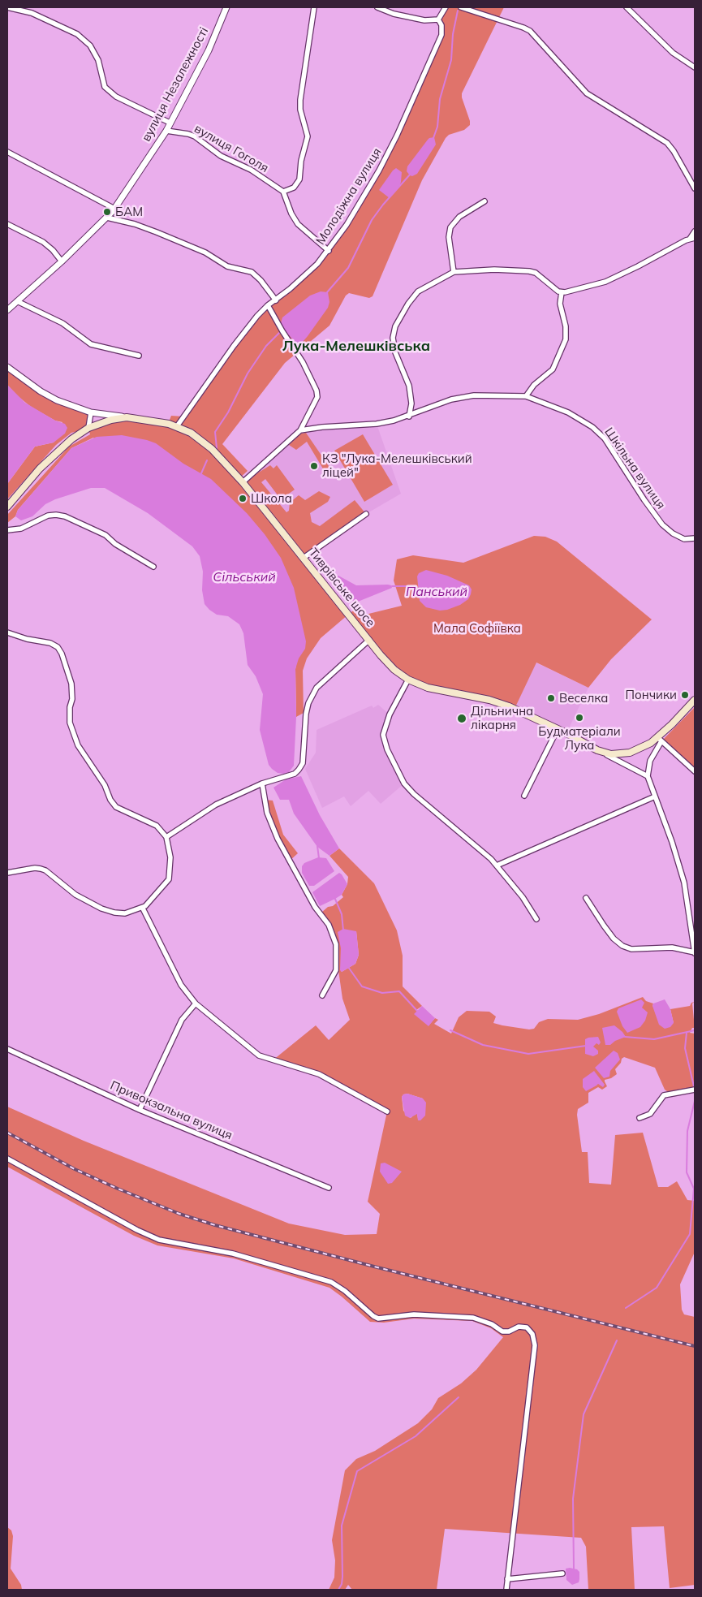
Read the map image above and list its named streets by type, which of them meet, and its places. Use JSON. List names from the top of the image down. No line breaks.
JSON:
{"streets":{"main road":["Тиврівське шосе"],"street":["вулиця Незалежності","вулиця Гоголя","Молодіжна вулиця","Шкільна вулиця","Привокзальна вулиця"]},"crossings":[["вулиця Незалежності","вулиця Гоголя"],["Молодіжна вулиця","Тиврівське шосе"]],"districts":["Лука-Мелешківська"],"water":["Сільський","Панський"],"parks":["Мала Софіївка"],"places":["БАМ","КЗ \"Лука-Мелешківський ліцей\"","Школа","Пончики","Веселка","Будматеріали Лука","Дільнична лікарня"]}
